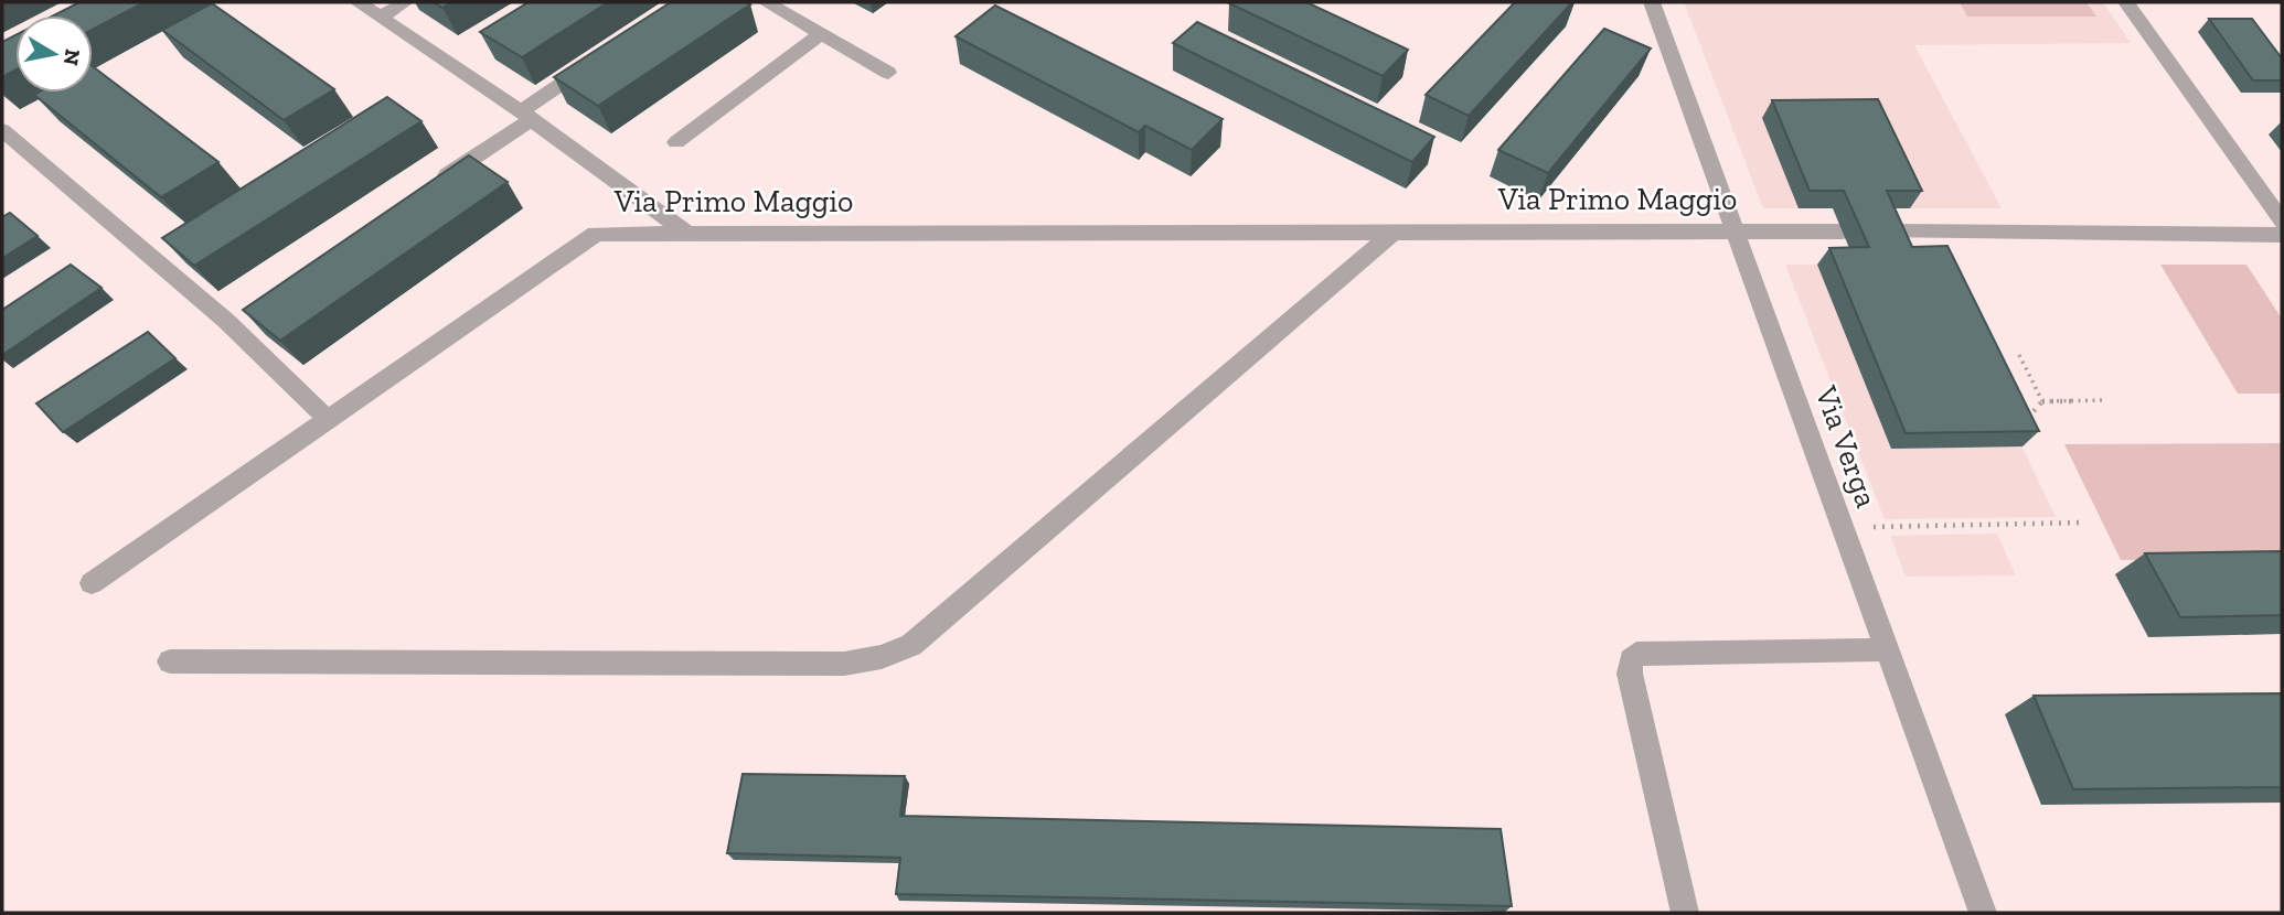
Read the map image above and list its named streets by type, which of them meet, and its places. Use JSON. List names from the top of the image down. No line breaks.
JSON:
{"streets":{"street":["Via Primo Maggio","Via Verga"]},"crossings":[["Via Primo Maggio","Via Verga"]],"north":"right"}
